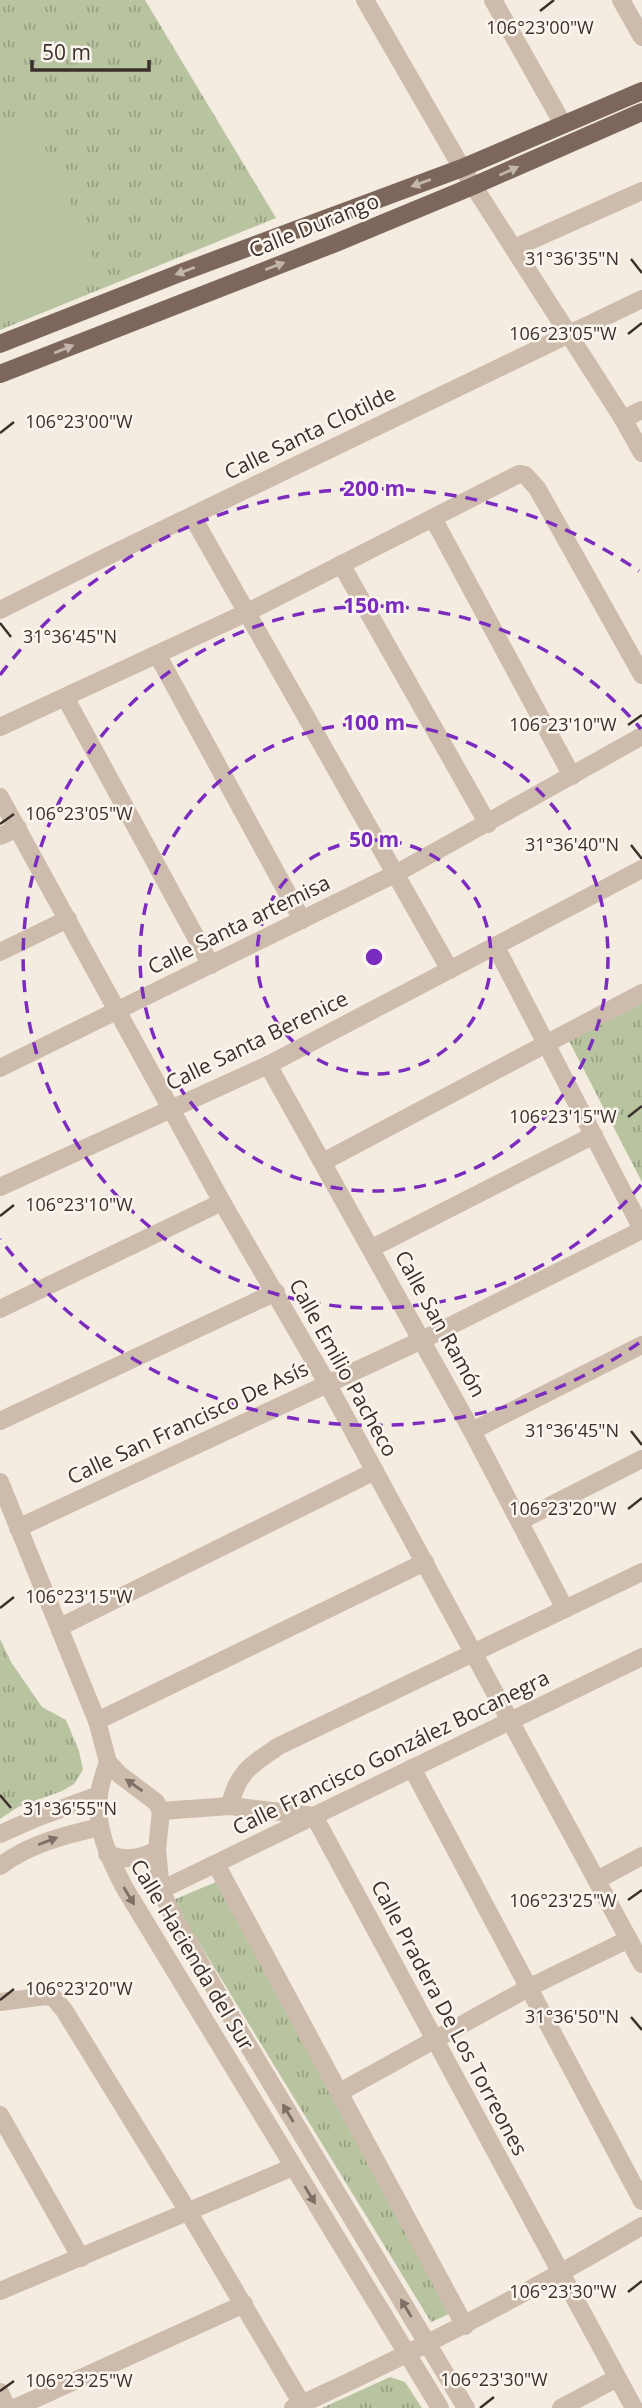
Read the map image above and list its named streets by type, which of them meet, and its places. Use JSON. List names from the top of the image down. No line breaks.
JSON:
{"streets":{"main road":["Calle Durango"],"street":["Calle Santa Clotilde","Calle Santa artemisa","Calle Santa Berenice","Calle San Ramón","Calle Emilio Pacheco","Calle San Francisco De Asís","Calle Francisco González Bocanegra","Calle Hacienda del Sur","Calle Pradera De Los Torreones"]},"crossings":[["Calle Santa artemisa","Calle Emilio Pacheco"],["Calle Santa Berenice","Calle San Ramón"],["Calle Santa Berenice","Calle Emilio Pacheco"],["Calle San Ramón","Calle San Francisco De Asís"],["Calle Emilio Pacheco","Calle San Francisco De Asís"],["Calle Emilio Pacheco","Calle Francisco González Bocanegra"],["Calle Francisco González Bocanegra","Calle Hacienda del Sur"],["Calle Francisco González Bocanegra","Calle Pradera De Los Torreones"]],"scale_bar":"50 m","coordinates":["106°23'00\"W","31°36'35\"N","106°23'05\"W","31°36'45\"N","106°23'10\"W","31°36'40\"N","106°23'15\"W","106°23'20\"W","31°36'55\"N","106°23'25\"W","31°36'50\"N","106°23'30\"W"],"rings":["200 m","150 m","100 m","50 m"]}
